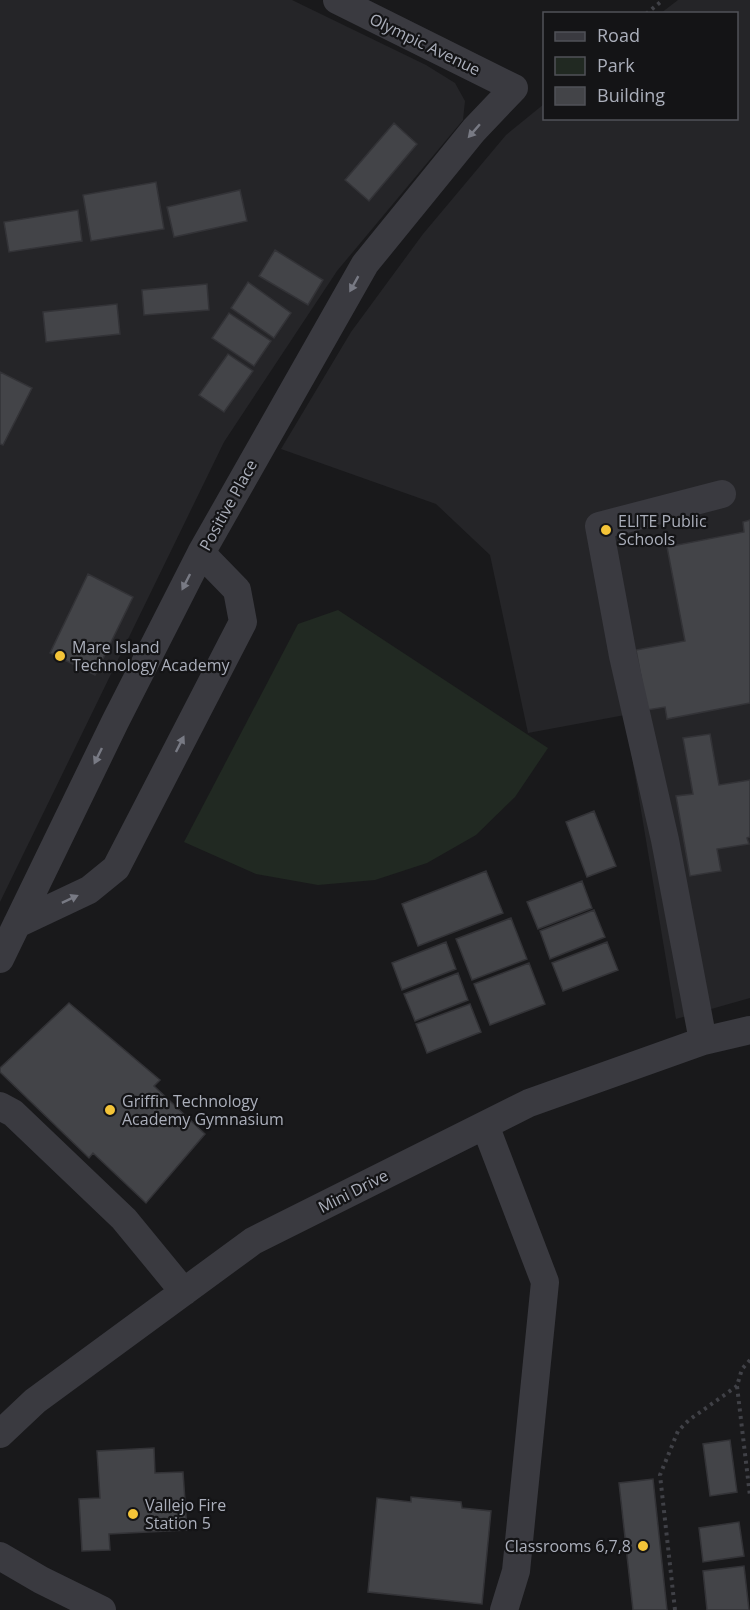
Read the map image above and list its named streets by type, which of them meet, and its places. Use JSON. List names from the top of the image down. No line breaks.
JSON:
{"streets":{"street":["Olympic Avenue","Positive Place","Mini Drive"]},"crossings":[["Olympic Avenue","Positive Place"]],"one_way":["Positive Place"],"places":["ELITE Public Schools","Mare Island Technology Academy","Griffin Technology Academy Gymnasium","Vallejo Fire Station 5","Classrooms 6,7,8"],"legend":["Road","Park","Building"]}
